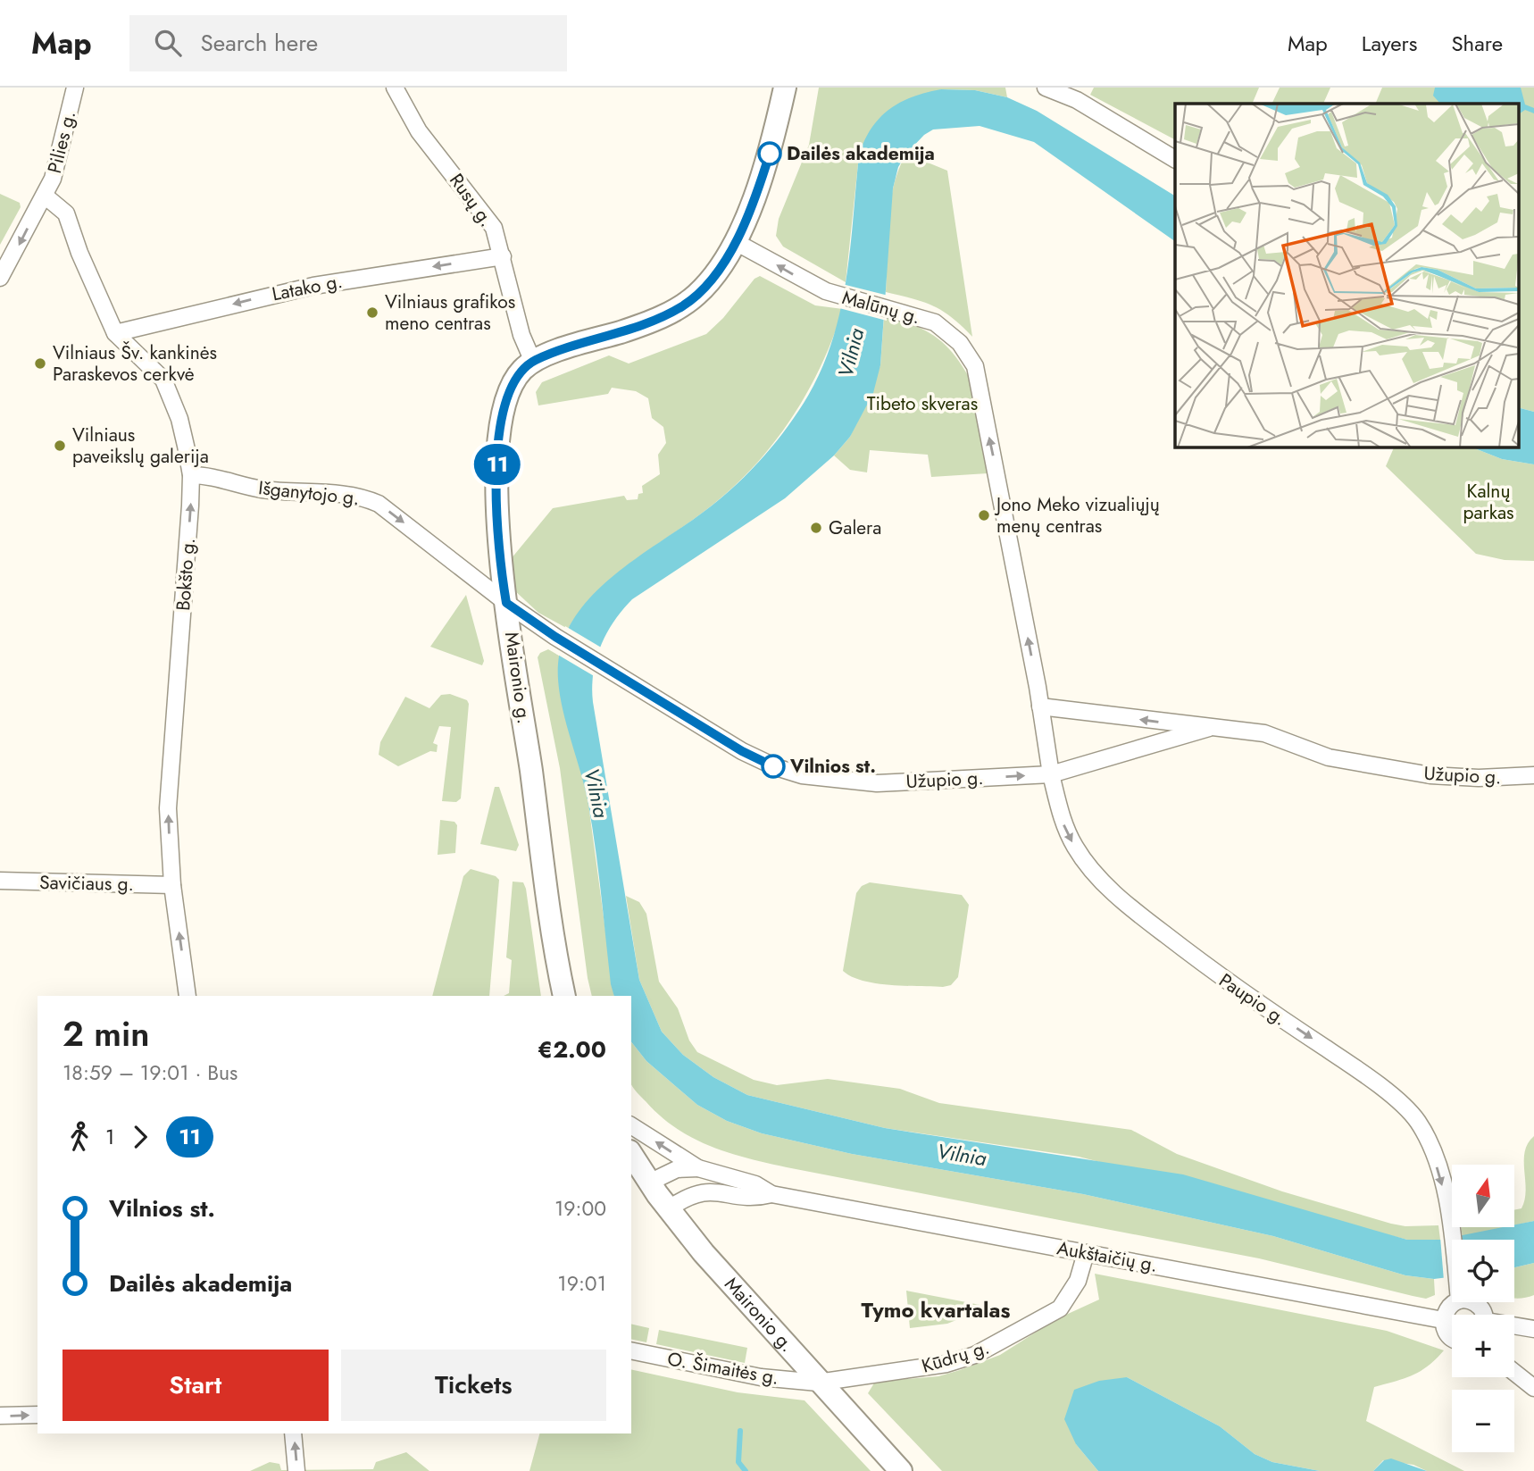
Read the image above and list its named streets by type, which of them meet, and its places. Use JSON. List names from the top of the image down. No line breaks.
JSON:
{"streets":{"main road":["Maironio g."],"street":["Pilies g.","Rusų g.","Latako g.","Malūnų g.","Išganytojo g.","Bokšto g.","Užupio g.","Savičiaus g.","Paupio g.","Aukštaičių g.","Kūdrų g.","O. Šimaitės g."]},"crossings":[["Pilies g.","Bokšto g."],["Rusų g.","Latako g."],["Rusų g.","Maironio g."],["Latako g.","Bokšto g."],["Malūnų g.","Maironio g."],["Malūnų g.","Užupio g."],["Išganytojo g.","Bokšto g."],["Išganytojo g.","Maironio g."],["Išganytojo g.","Užupio g."],["Bokšto g.","Savičiaus g."],["Maironio g.","Užupio g."],["Maironio g.","Aukštaičių g."],["Maironio g.","Kūdrų g."],["Maironio g.","O. Šimaitės g."],["Užupio g.","Paupio g."],["Aukštaičių g.","Kūdrų g."],["Kūdrų g.","O. Šimaitės g."]],"one_way":["Pilies g.","Latako g.","Malūnų g.","Išganytojo g.","Bokšto g.","Paupio g."],"districts":["Tymo kvartalas"],"water":["Vilnia"],"parks":["Tibeto skveras","Kalnų parkas"],"places":["Dailės akademija","Vilniaus grafikos meno centras","Vilniaus Šv. kankinės Paraskevos cerkvė","Vilniaus paveikslų galerija","Jono Meko vizualiųjų menų centras","Galera","Vilnios st."],"lines":["bus line 11"],"north":"top","page":{"header":"Map","search":"Search here","nav":["Map","Layers","Share"],"on_map":"11","heading":["2 min","18:59 – 19:01 · Bus","€2.00"],"legs":["1","11"],"map_buttons":["+","−"],"list":[{"name":"Vilnios st.","value":"19:00"},{"name":"Dailės akademija","value":"19:01"}],"buttons":["Start","Tickets"]}}
